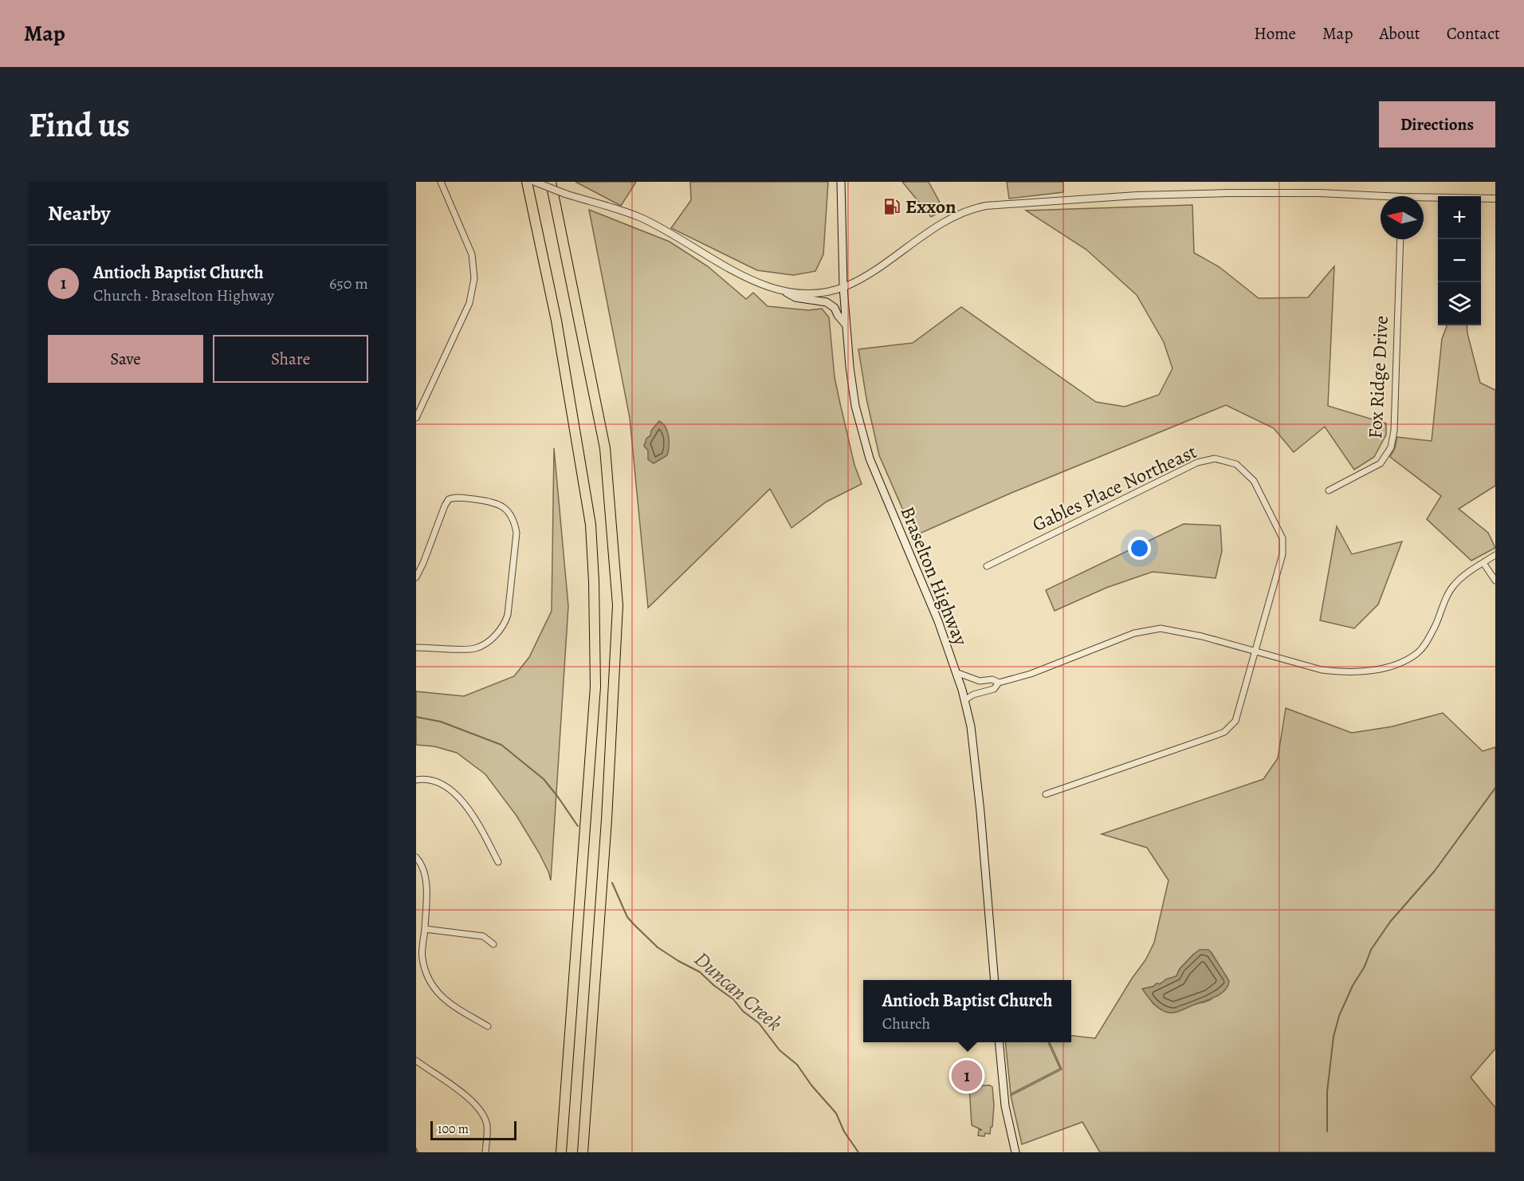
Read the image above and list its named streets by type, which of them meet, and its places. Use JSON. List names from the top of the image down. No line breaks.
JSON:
{"streets":{"main road":["Braselton Highway"],"street":["Fox Ridge Drive","Gables Place Northeast"]},"water":["Duncan Creek"],"places":{"fuel station":["Exxon"]},"scale_bar":"100 m","north":"left","page":{"header":"Map","nav":["Home","Map","About","Contact"],"buttons":["Directions",["Save","Share"]],"title":"Find us","heading":"Nearby","map_buttons":["+","−"],"list":[{"mark":"1","name":"Antioch Baptist Church","note":"Church · Braselton Highway","value":"650 m"}],"popup":["Antioch Baptist Church","Church"],"pins":"1","scale":"100 m"}}
